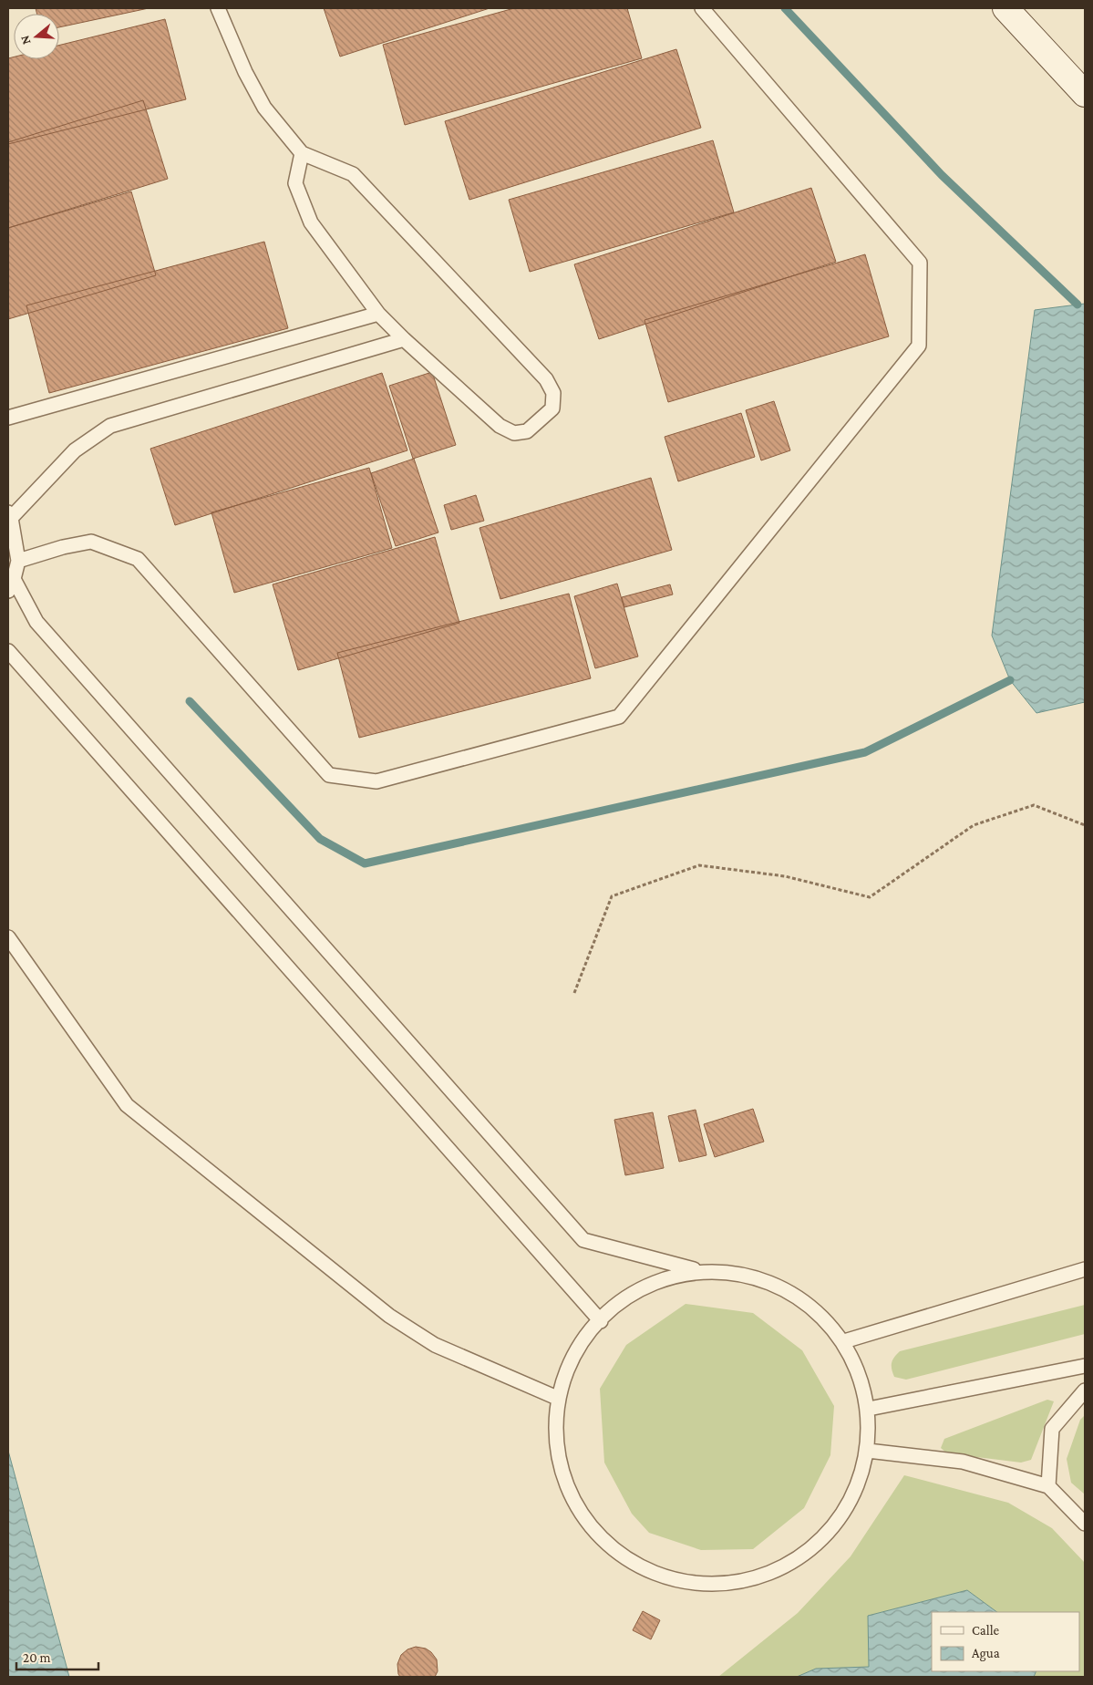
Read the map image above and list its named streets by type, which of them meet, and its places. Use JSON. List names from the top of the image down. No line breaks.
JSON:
{"legend":["Calle","Agua"],"scale_bar":"20 m","north":"left"}
